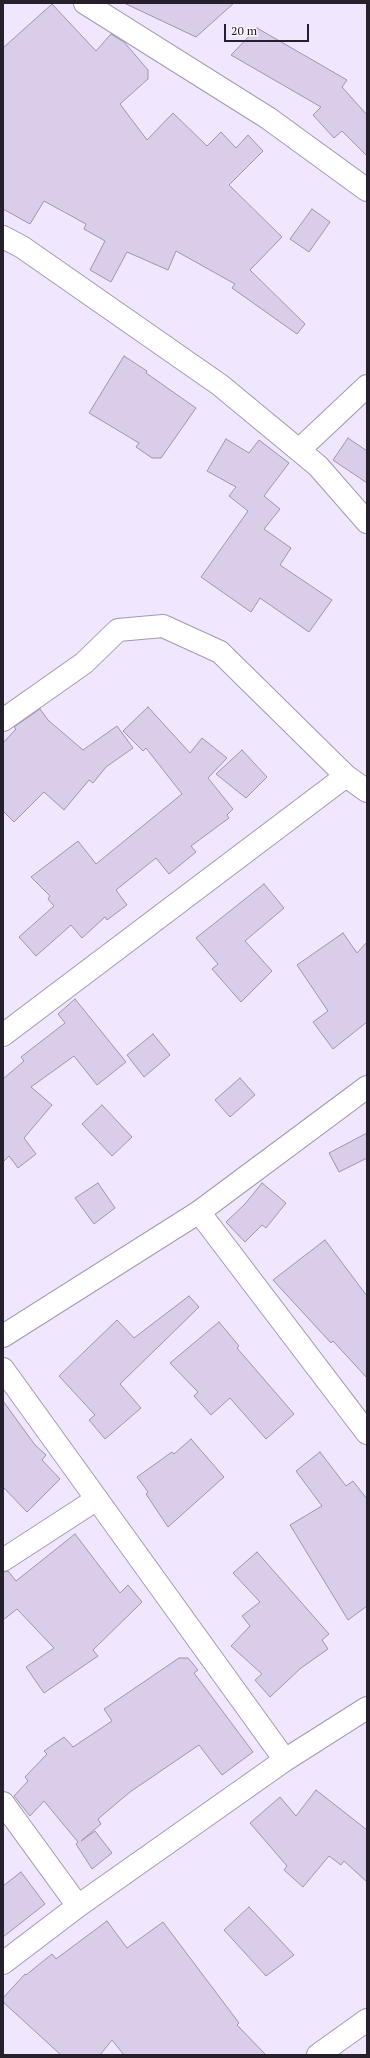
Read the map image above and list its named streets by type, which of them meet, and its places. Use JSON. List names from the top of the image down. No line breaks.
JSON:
{"scale_bar":"20 m"}
